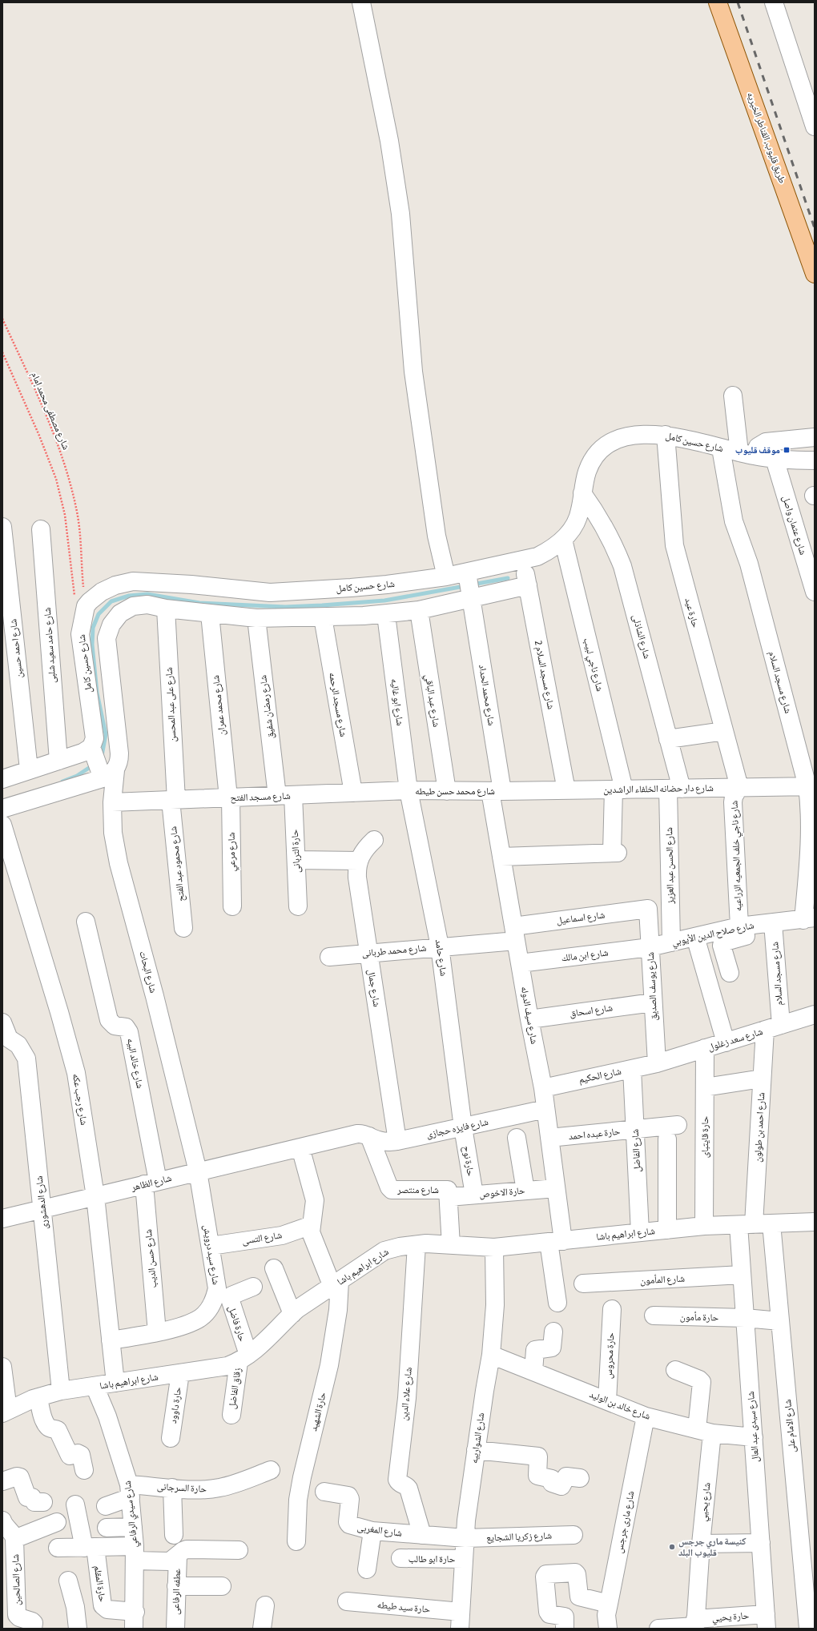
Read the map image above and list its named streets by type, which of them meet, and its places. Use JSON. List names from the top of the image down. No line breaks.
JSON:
{"streets":{"main road":["طريق قليوب, القناطر الخيريه"],"street":["شارع حسين كامل","شارع عثمان واصل","حارة عيد","شارع الشاذلى","شارع حامد سعيد شلبى","شارع احمد حسين","شارع ناجي لبيب","شارع مسجد السلام 2","شارع مسجد السلام","شارع محمد الحداد","شارع عبد الباقي","شارع ابو غاليه","شارع على عبد المحسن","شارع مسجد الرحمه","شارع محمد عمران","شارع رمضان شفيق","شارع دار حضانه الخلفاء الراشدين","شارع محمد حسن طيطه","شارع مسجد الفتح","حارة التربانى","شارع مرعي","شارع ناجي خلف الجمعيه الزراعيه","شارع محمود عبد الفتح","شارع الحسن عبد العزيز","شارع اسماعيل","شارع صلاح الدين الأيوبي","شارع محمد طربانى","شارع ابن مالك","شارع حامد","شارع البحات","شارع يوسف الصديق","شارع جمال","شارع اسحاق","شارع سيف الدوله","شارع سعد زغلول","شارع خالد البيه","شارع الحكيم","شارع رجب عكه","شارع احمد بن طولون","شارع فايزه حجازى","حارة عبده احمد","حارة قايتباى","شارع الفاضل","حارة نوح","شارع الظاهر","شارع منتصر","حارة الاخوص","شارع الدهشورى","شارع ابراهيم باشا","شارع التسى","شارع سيد درويش","شارع حسن الديب","شارع المأمون","حارة مأمون","حارة فاضل","حارة محروس","زقاق الفاضل","شارع علاء الدين","حارة داوود","شارع خالد بن الوليد","حارة الشهيد","شارع الامام على","شارع سيدى عبد العال","شارع الشواربيه","حارة السرجانى","شارع يحيي","شارع سيدي الرفاعي","شارع مارى جرجس","شارع المغربى","شارع زكريا الشجايع","حارة ابو طالب","شارع الصالحين","حارة المقلم","عطفه الرفاعى","حارة سيد طيطه","حارة يحيي"],"path":["شارع مصطفى محمد إمام"]},"crossings":[["شارع مصطفى محمد إمام","شارع حسين كامل"],["شارع حسين كامل","شارع عثمان واصل"],["شارع حسين كامل","حارة عيد"],["شارع حسين كامل","شارع الشاذلى"],["شارع حسين كامل","شارع ناجي لبيب"],["شارع حسين كامل","شارع مسجد السلام 2"],["شارع حسين كامل","شارع مسجد السلام"],["شارع حسين كامل","شارع محمد الحداد"],["حارة عيد","شارع دار حضانه الخلفاء الراشدين"],["حارة عيد","شارع ناجي خلف الجمعيه الزراعيه"],["شارع الشاذلى","شارع دار حضانه الخلفاء الراشدين"],["شارع الشاذلى","شارع الحسن عبد العزيز"],["شارع ناجي لبيب","شارع دار حضانه الخلفاء الراشدين"],["شارع ناجي لبيب","شارع سيف الدوله"],["شارع مسجد السلام 2","شارع دار حضانه الخلفاء الراشدين"],["شارع مسجد السلام","شارع دار حضانه الخلفاء الراشدين"],["شارع مسجد السلام","شارع صلاح الدين الأيوبي"],["شارع مسجد السلام","شارع سعد زغلول"],["شارع مسجد السلام","شارع احمد بن طولون"],["شارع محمد الحداد","شارع دار حضانه الخلفاء الراشدين"],["شارع محمد الحداد","شارع محمد حسن طيطه"],["شارع محمد الحداد","شارع سيف الدوله"],["شارع عبد الباقي","شارع محمد حسن طيطه"],["شارع ابو غاليه","شارع محمد حسن طيطه"],["شارع ابو غاليه","شارع مسجد الفتح"],["شارع ابو غاليه","شارع حامد"],["شارع على عبد المحسن","شارع مسجد الفتح"],["شارع على عبد المحسن","شارع محمود عبد الفتح"],["شارع مسجد الرحمه","شارع مسجد الفتح"],["شارع محمد عمران","شارع مسجد الفتح"],["شارع محمد عمران","شارع مرعي"],["شارع رمضان شفيق","شارع مسجد الفتح"],["شارع رمضان شفيق","حارة التربانى"],["شارع دار حضانه الخلفاء الراشدين","شارع محمد حسن طيطه"],["شارع دار حضانه الخلفاء الراشدين","شارع ناجي خلف الجمعيه الزراعيه"],["شارع دار حضانه الخلفاء الراشدين","شارع الحسن عبد العزيز"],["شارع دار حضانه الخلفاء الراشدين","شارع سيف الدوله"],["شارع محمد حسن طيطه","شارع مسجد الفتح"],["شارع محمد حسن طيطه","شارع حامد"],["شارع محمد حسن طيطه","شارع سيف الدوله"],["شارع مسجد الفتح","حارة التربانى"],["شارع مسجد الفتح","شارع مرعي"],["شارع مسجد الفتح","شارع محمود عبد الفتح"],["شارع مسجد الفتح","شارع حامد"],["شارع مسجد الفتح","شارع البحات"],["شارع ناجي خلف الجمعيه الزراعيه","شارع صلاح الدين الأيوبي"],["شارع الحسن عبد العزيز","شارع صلاح الدين الأيوبي"],["شارع اسماعيل","شارع محمد طربانى"],["شارع اسماعيل","شارع يوسف الصديق"],["شارع اسماعيل","شارع سيف الدوله"],["شارع صلاح الدين الأيوبي","شارع ابن مالك"],["شارع صلاح الدين الأيوبي","شارع يوسف الصديق"],["شارع محمد طربانى","شارع حامد"],["شارع محمد طربانى","شارع جمال"],["شارع محمد طربانى","شارع سيف الدوله"],["شارع ابن مالك","شارع يوسف الصديق"],["شارع ابن مالك","شارع سيف الدوله"],["شارع حامد","شارع فايزه حجازى"],["شارع حامد","حارة نوح"],["شارع البحات","شارع الظاهر"],["شارع البحات","شارع سيد درويش"],["شارع يوسف الصديق","شارع اسحاق"],["شارع يوسف الصديق","شارع سعد زغلول"],["شارع يوسف الصديق","شارع الحكيم"],["شارع جمال","شارع فايزه حجازى"],["شارع اسحاق","شارع سيف الدوله"],["شارع سيف الدوله","شارع الحكيم"],["شارع سيف الدوله","شارع فايزه حجازى"],["شارع سيف الدوله","حارة عبده احمد"],["شارع سيف الدوله","حارة الاخوص"],["شارع سيف الدوله","شارع ابراهيم باشا"],["شارع سعد زغلول","شارع الحكيم"],["شارع سعد زغلول","شارع احمد بن طولون"],["شارع سعد زغلول","حارة قايتباى"],["شارع خالد البيه","شارع الظاهر"],["شارع خالد البيه","شارع حسن الديب"],["شارع الحكيم","شارع الفاضل"],["شارع رجب عكه","شارع الظاهر"],["شارع رجب عكه","شارع ابراهيم باشا"],["شارع رجب عكه","شارع سيد درويش"],["شارع احمد بن طولون","شارع ابراهيم باشا"],["شارع احمد بن طولون","شارع سيدى عبد العال"],["شارع فايزه حجازى","حارة نوح"],["شارع فايزه حجازى","شارع الظاهر"],["شارع فايزه حجازى","شارع منتصر"],["حارة عبده احمد","شارع الفاضل"],["حارة قايتباى","شارع ابراهيم باشا"],["شارع الفاضل","شارع ابراهيم باشا"],["حارة نوح","حارة الاخوص"],["شارع الظاهر","شارع منتصر"],["شارع الظاهر","شارع الدهشورى"],["شارع الظاهر","شارع سيد درويش"],["شارع الظاهر","شارع حسن الديب"],["شارع منتصر","حارة الاخوص"],["شارع منتصر","شارع ابراهيم باشا"],["شارع الدهشورى","شارع ابراهيم باشا"],["شارع ابراهيم باشا","حارة فاضل"],["شارع ابراهيم باشا","زقاق الفاضل"],["شارع ابراهيم باشا","شارع علاء الدين"],["شارع ابراهيم باشا","حارة داوود"],["شارع ابراهيم باشا","حارة الشهيد"],["شارع ابراهيم باشا","شارع الامام على"],["شارع ابراهيم باشا","شارع سيدى عبد العال"],["شارع ابراهيم باشا","شارع الشواربيه"],["شارع ابراهيم باشا","شارع سيدي الرفاعي"],["شارع التسى","شارع سيد درويش"],["شارع سيد درويش","شارع حسن الديب"],["شارع المأمون","شارع سيدى عبد العال"],["حارة مأمون","شارع الامام على"],["حارة مأمون","شارع سيدى عبد العال"],["حارة فاضل","زقاق الفاضل"],["حارة محروس","شارع خالد بن الوليد"],["شارع علاء الدين","شارع المغربى"],["شارع خالد بن الوليد","شارع سيدى عبد العال"],["شارع خالد بن الوليد","شارع الشواربيه"],["شارع خالد بن الوليد","شارع يحيي"],["شارع خالد بن الوليد","شارع مارى جرجس"],["شارع سيدى عبد العال","حارة يحيي"],["شارع الشواربيه","شارع المغربى"],["شارع الشواربيه","شارع زكريا الشجايع"],["شارع الشواربيه","حارة ابو طالب"],["شارع الشواربيه","حارة سيد طيطه"],["حارة السرجانى","شارع سيدي الرفاعي"],["شارع يحيي","حارة يحيي"],["شارع سيدي الرفاعي","حارة المقلم"],["شارع المغربى","شارع زكريا الشجايع"]],"places":{"transit":["موقف قليوب"],"other":["كنيسة ماري جرجس قليوب البلد"]}}
